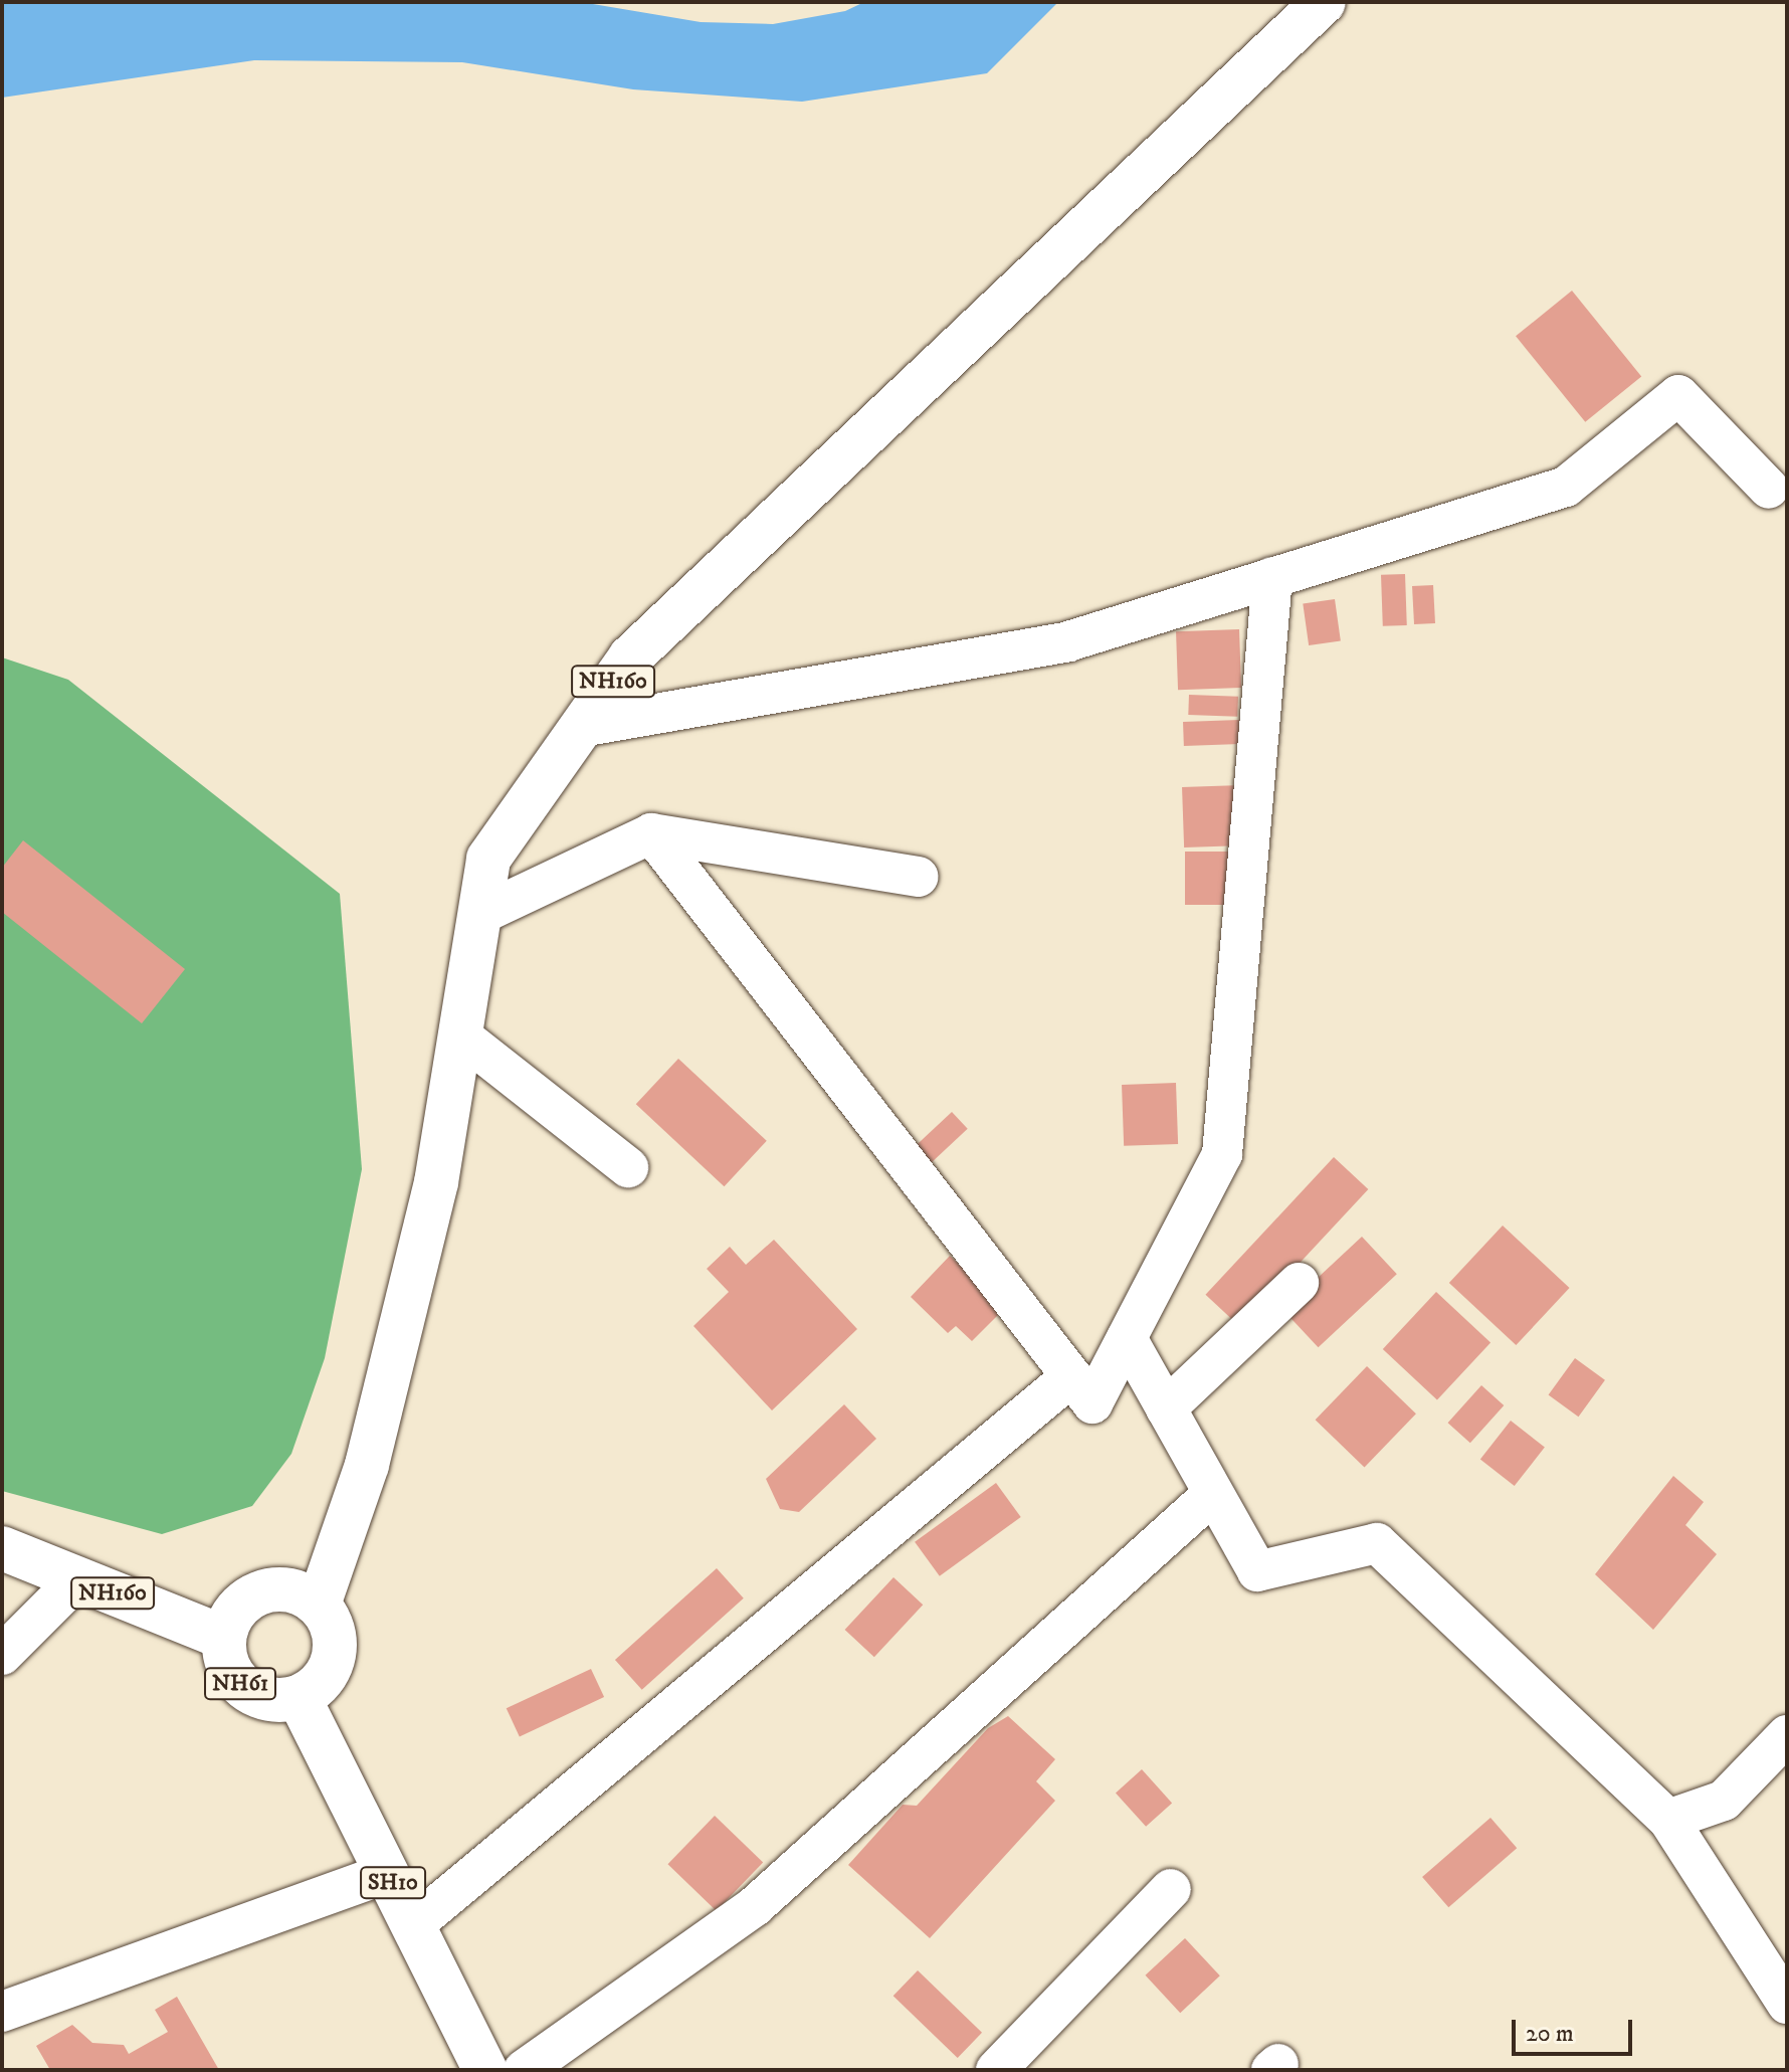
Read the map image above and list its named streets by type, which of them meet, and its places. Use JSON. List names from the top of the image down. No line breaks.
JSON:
{"streets":{"main road":["NH160","NH61","SH10"]},"crossings":[["NH160","NH61"],["NH160","SH10"],["NH61","SH10"]],"scale_bar":"20 m"}
